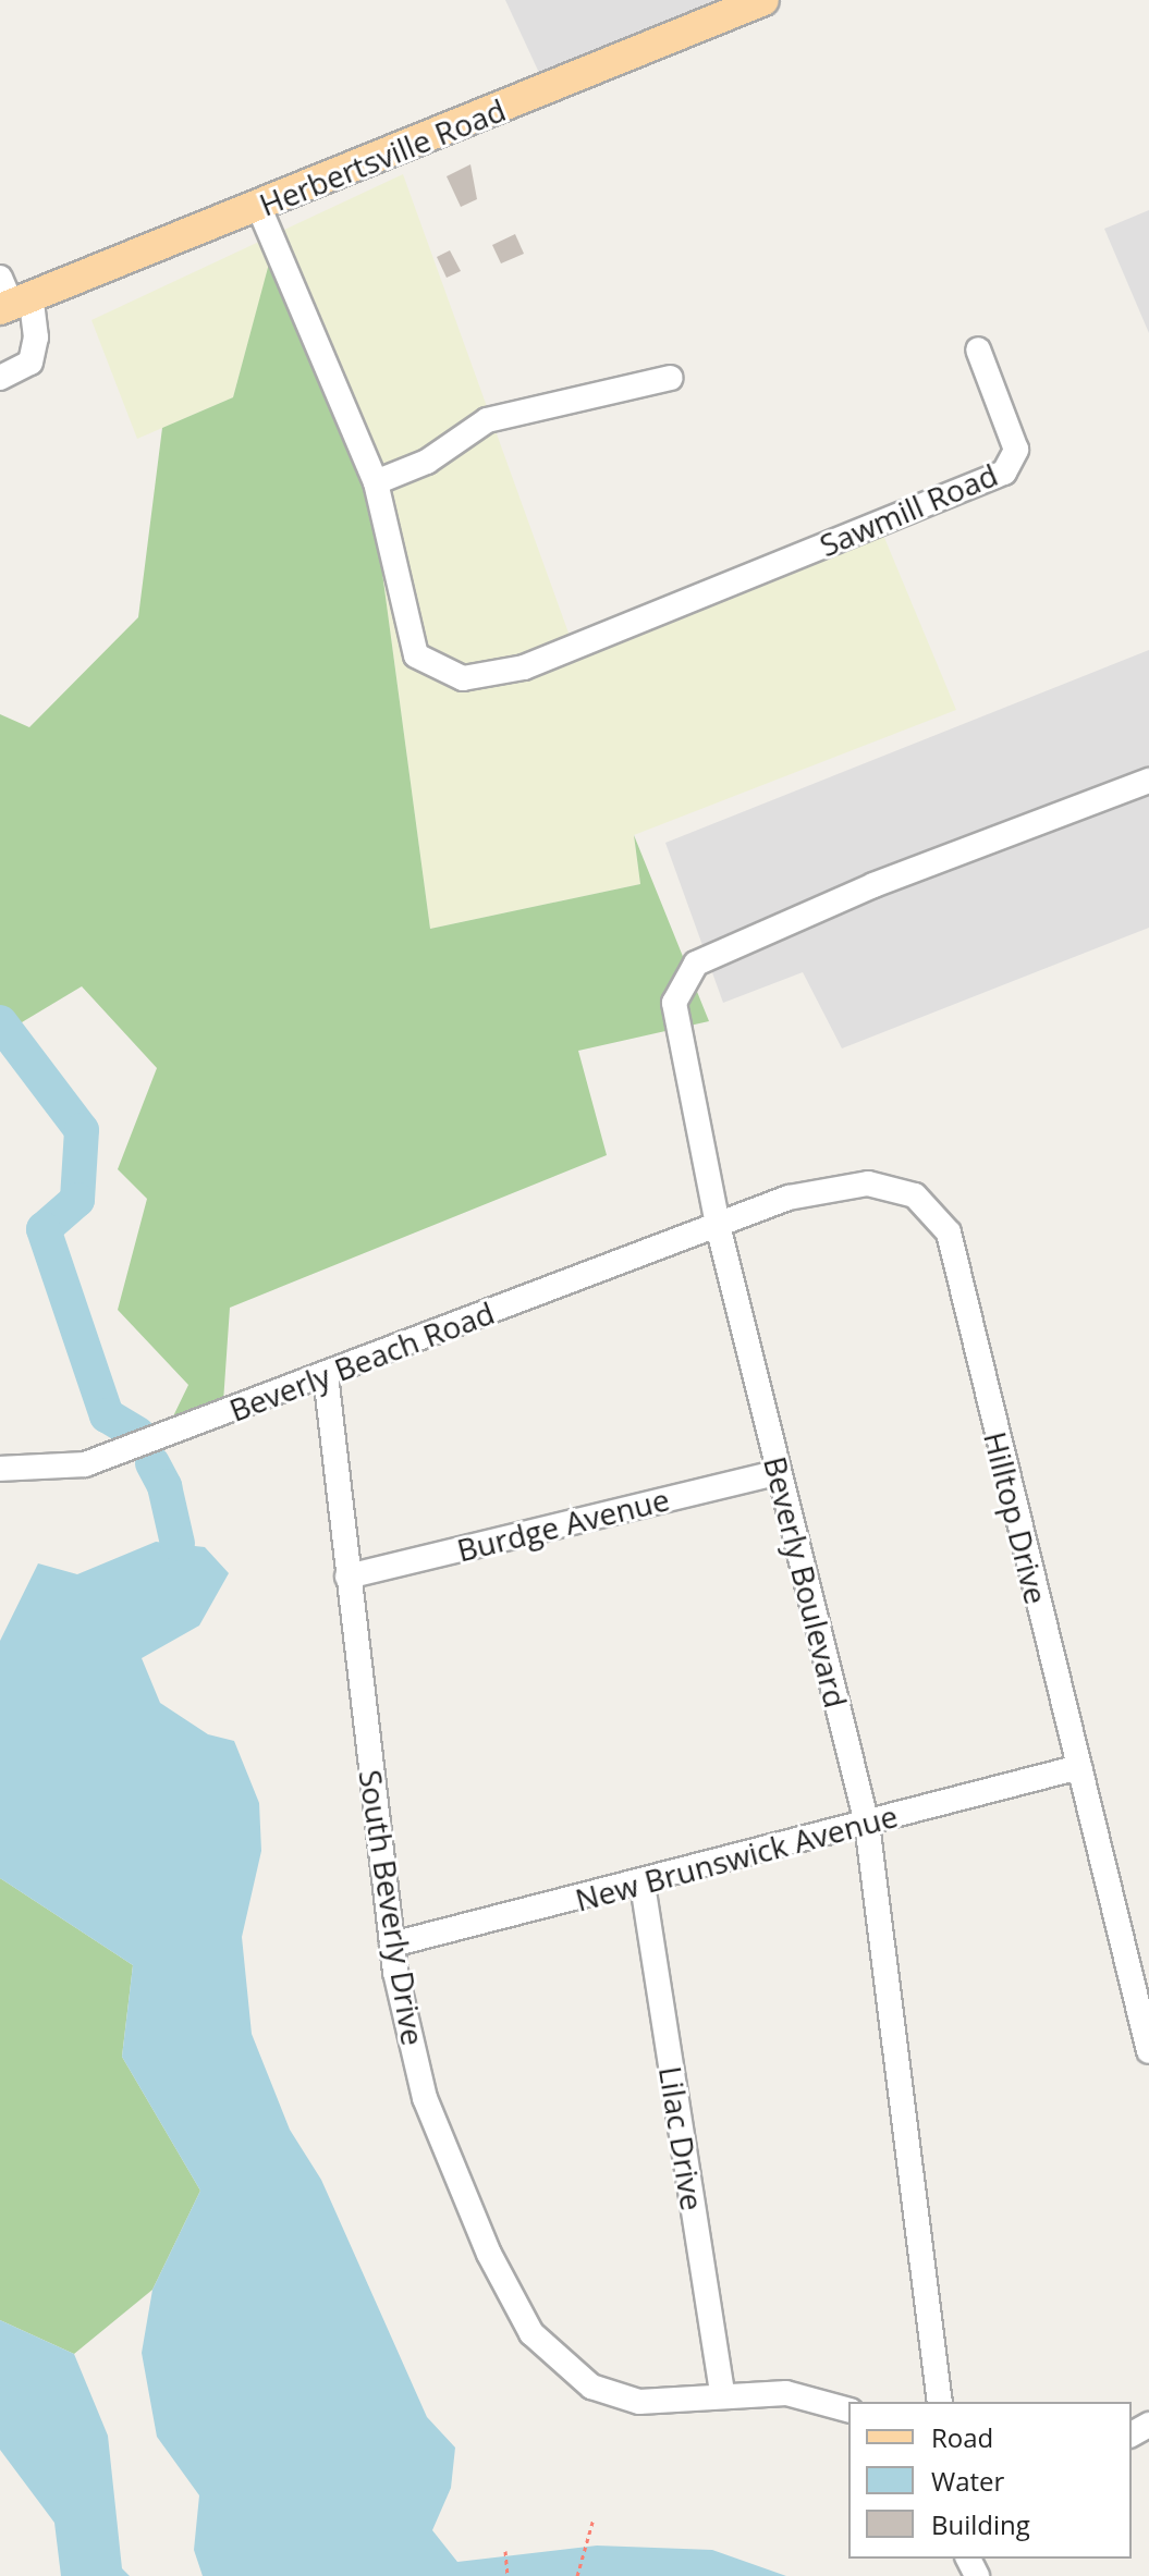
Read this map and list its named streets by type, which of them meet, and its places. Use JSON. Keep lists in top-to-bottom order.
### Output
{
  "streets": {
    "main road": ["Herbertsville Road"],
    "street": [
      "Sawmill Road",
      "Beverly Beach Road",
      "Hilltop Drive",
      "Burdge Avenue",
      "Beverly Boulevard",
      "New Brunswick Avenue",
      "South Beverly Drive",
      "Lilac Drive"
    ]
  },
  "crossings": [
    ["Beverly Beach Road", "Hilltop Drive"],
    ["Beverly Beach Road", "Beverly Boulevard"],
    ["Beverly Beach Road", "South Beverly Drive"],
    ["Hilltop Drive", "Beverly Boulevard"],
    ["Hilltop Drive", "New Brunswick Avenue"],
    ["Burdge Avenue", "Beverly Boulevard"],
    ["Burdge Avenue", "South Beverly Drive"],
    ["Beverly Boulevard", "New Brunswick Avenue"],
    ["New Brunswick Avenue", "South Beverly Drive"],
    ["New Brunswick Avenue", "Lilac Drive"],
    ["South Beverly Drive", "Lilac Drive"]
  ],
  "legend": ["Road", "Water", "Building"]
}
